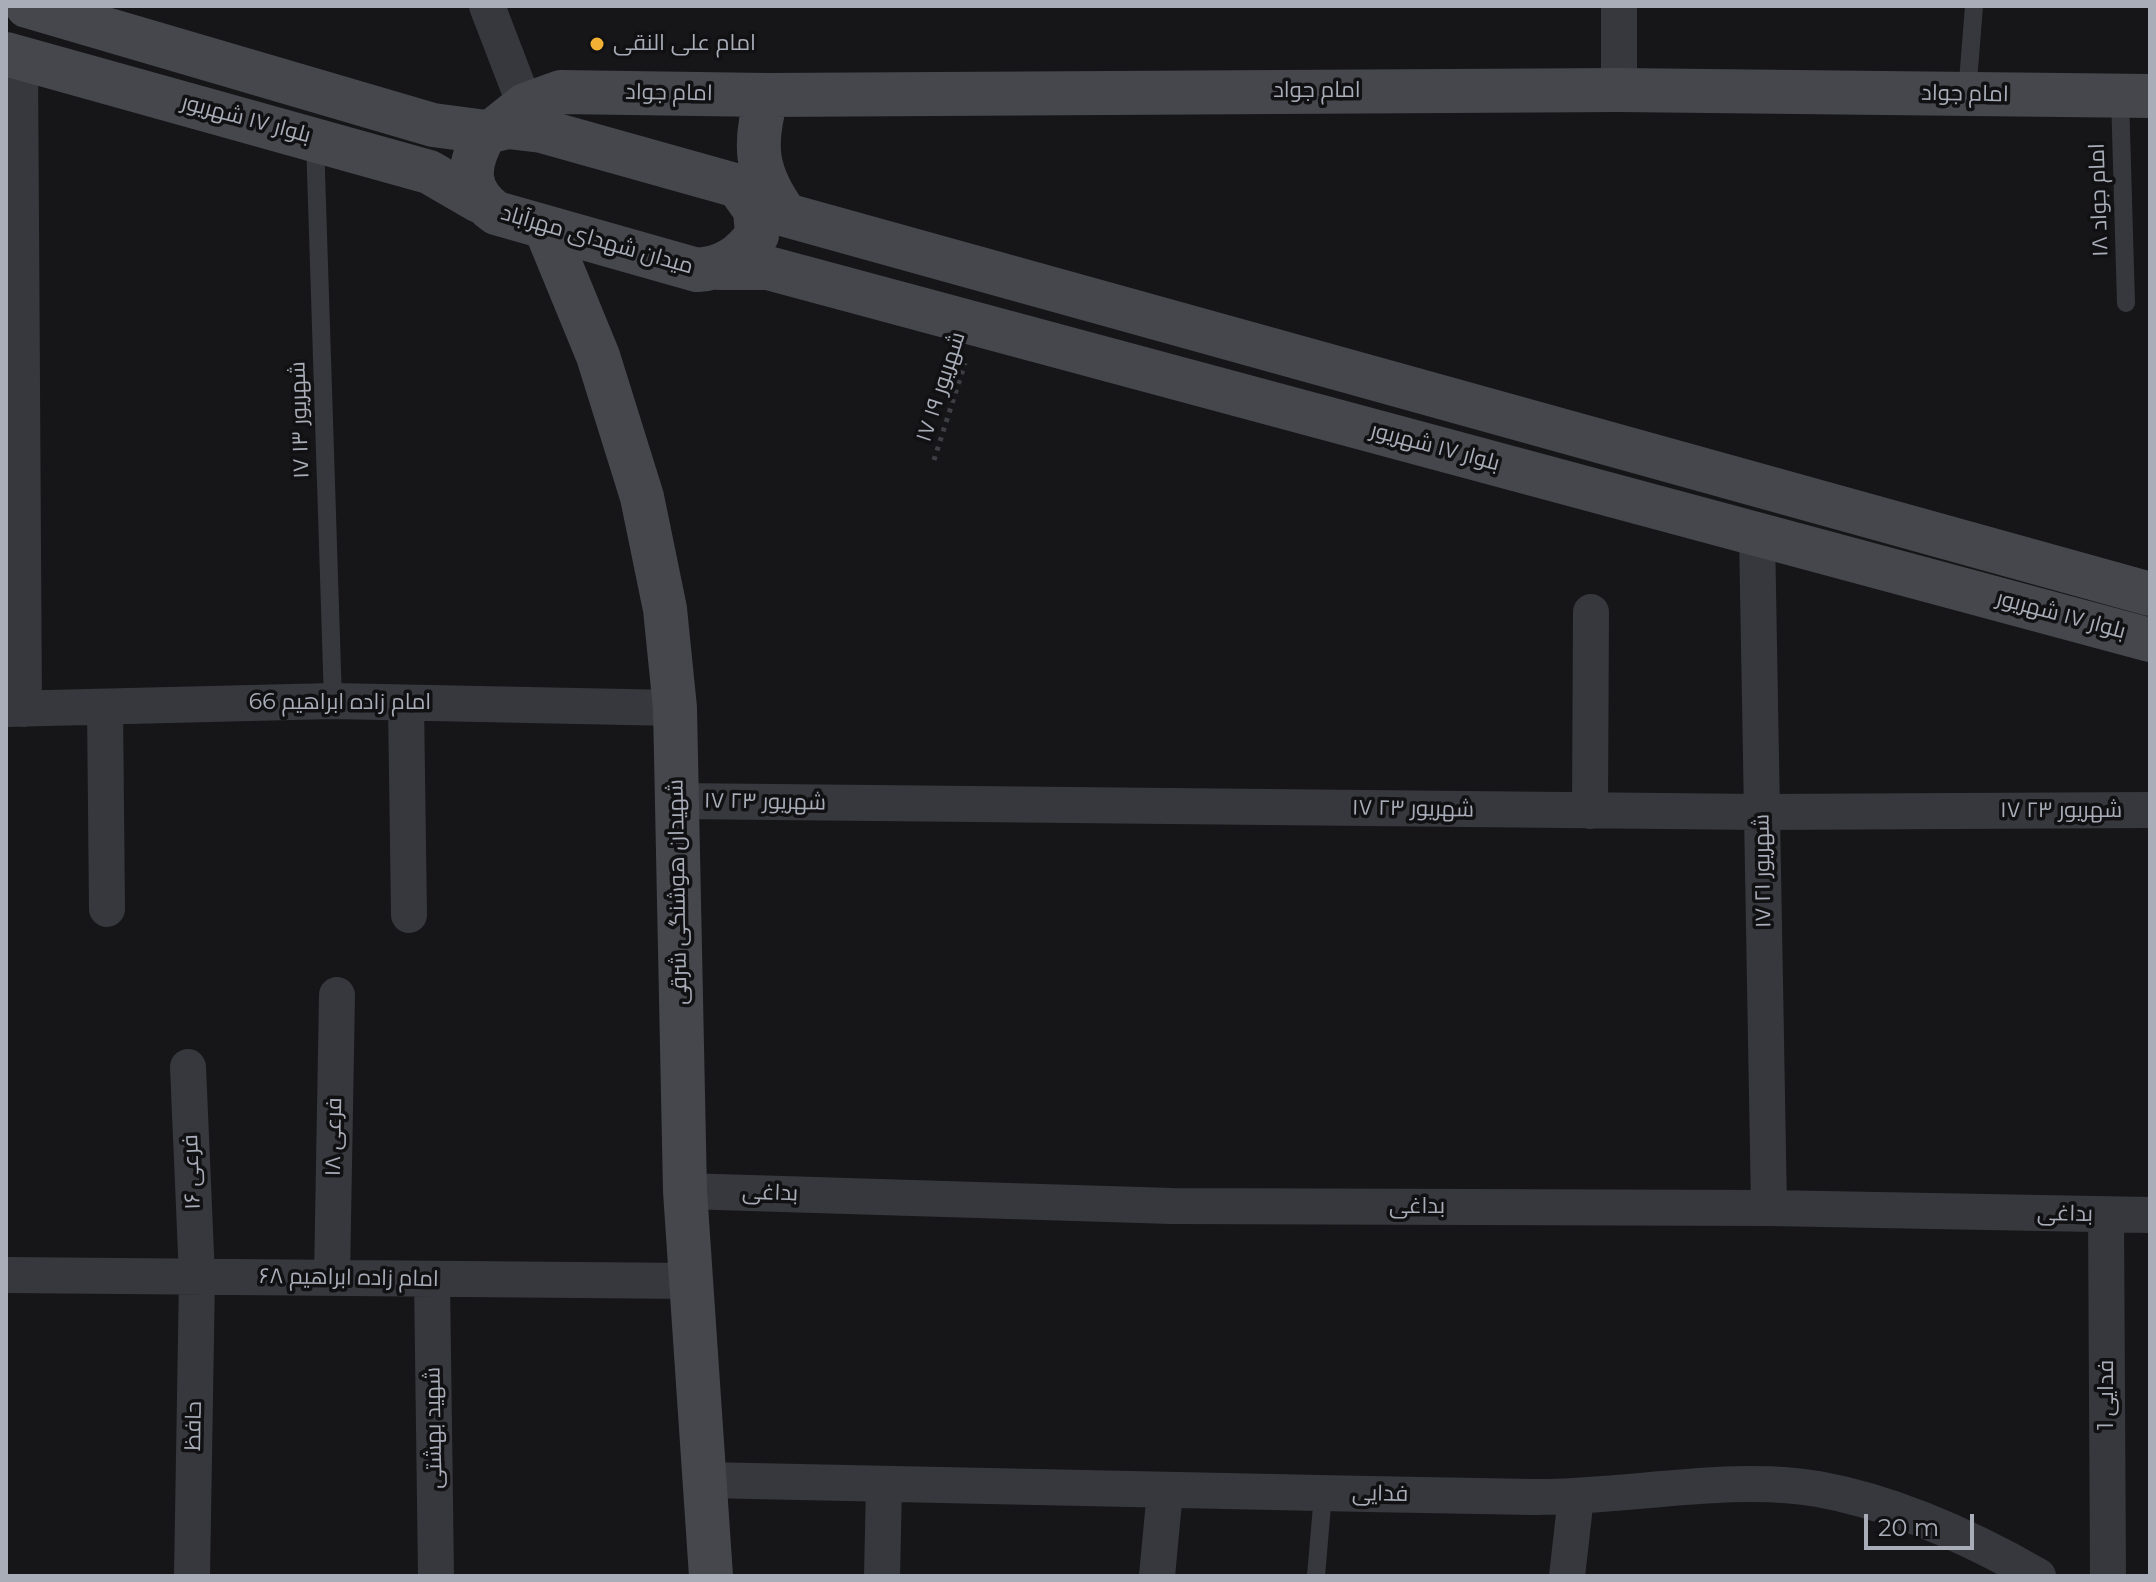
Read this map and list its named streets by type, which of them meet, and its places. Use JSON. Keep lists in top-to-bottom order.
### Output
{
  "streets": {
    "main road": [
      "امام جواد",
      "بلوار ۱۷ شهریور",
      "میدان شهدای مهرآباد",
      "شهیدان هوشنگی شرقی"
    ],
    "street": [
      "امام زاده ابراهیم 66",
      "۱۷ شهریور ۲۳",
      "۱۷ شهریور ۲۱",
      "فرعی ۱۸",
      "فرعی ۱۶",
      "بداغی",
      "امام زاده ابراهیم ۶۸",
      "فدایی 1",
      "حافظ",
      "شهید بهشتی",
      "فدایی"
    ],
    "lane": ["امام جواد ۱۸", "۱۷ شهریور ۱۳"],
    "path": ["۱۷ شهریور ۱۹"]
  },
  "crossings": [
    ["امام جواد", "بلوار ۱۷ شهریور"],
    ["امام جواد", "امام جواد ۱۸"],
    ["امام جواد", "میدان شهدای مهرآباد"],
    ["بلوار ۱۷ شهریور", "میدان شهدای مهرآباد"],
    ["بلوار ۱۷ شهریور", "۱۷ شهریور ۱۹"],
    ["بلوار ۱۷ شهریور", "۱۷ شهریور ۱۳"],
    ["بلوار ۱۷ شهریور", "۱۷ شهریور ۲۱"],
    ["میدان شهدای مهرآباد", "شهیدان هوشنگی شرقی"],
    ["۱۷ شهریور ۱۳", "امام زاده ابراهیم 66"],
    ["امام زاده ابراهیم 66", "شهیدان هوشنگی شرقی"],
    ["۱۷ شهریور ۲۳", "۱۷ شهریور ۲۱"],
    ["۱۷ شهریور ۲۳", "شهیدان هوشنگی شرقی"],
    ["۱۷ شهریور ۲۱", "بداغی"],
    ["شهیدان هوشنگی شرقی", "بداغی"],
    ["شهیدان هوشنگی شرقی", "امام زاده ابراهیم ۶۸"],
    ["شهیدان هوشنگی شرقی", "فدایی"],
    ["فرعی ۱۸", "امام زاده ابراهیم ۶۸"],
    ["فرعی ۱۶", "امام زاده ابراهیم ۶۸"],
    ["فرعی ۱۶", "حافظ"],
    ["بداغی", "فدایی 1"],
    ["امام زاده ابراهیم ۶۸", "حافظ"],
    ["امام زاده ابراهیم ۶۸", "شهید بهشتی"]
  ],
  "places": ["امام علی النقی"],
  "scale_bar": "20 m"
}
